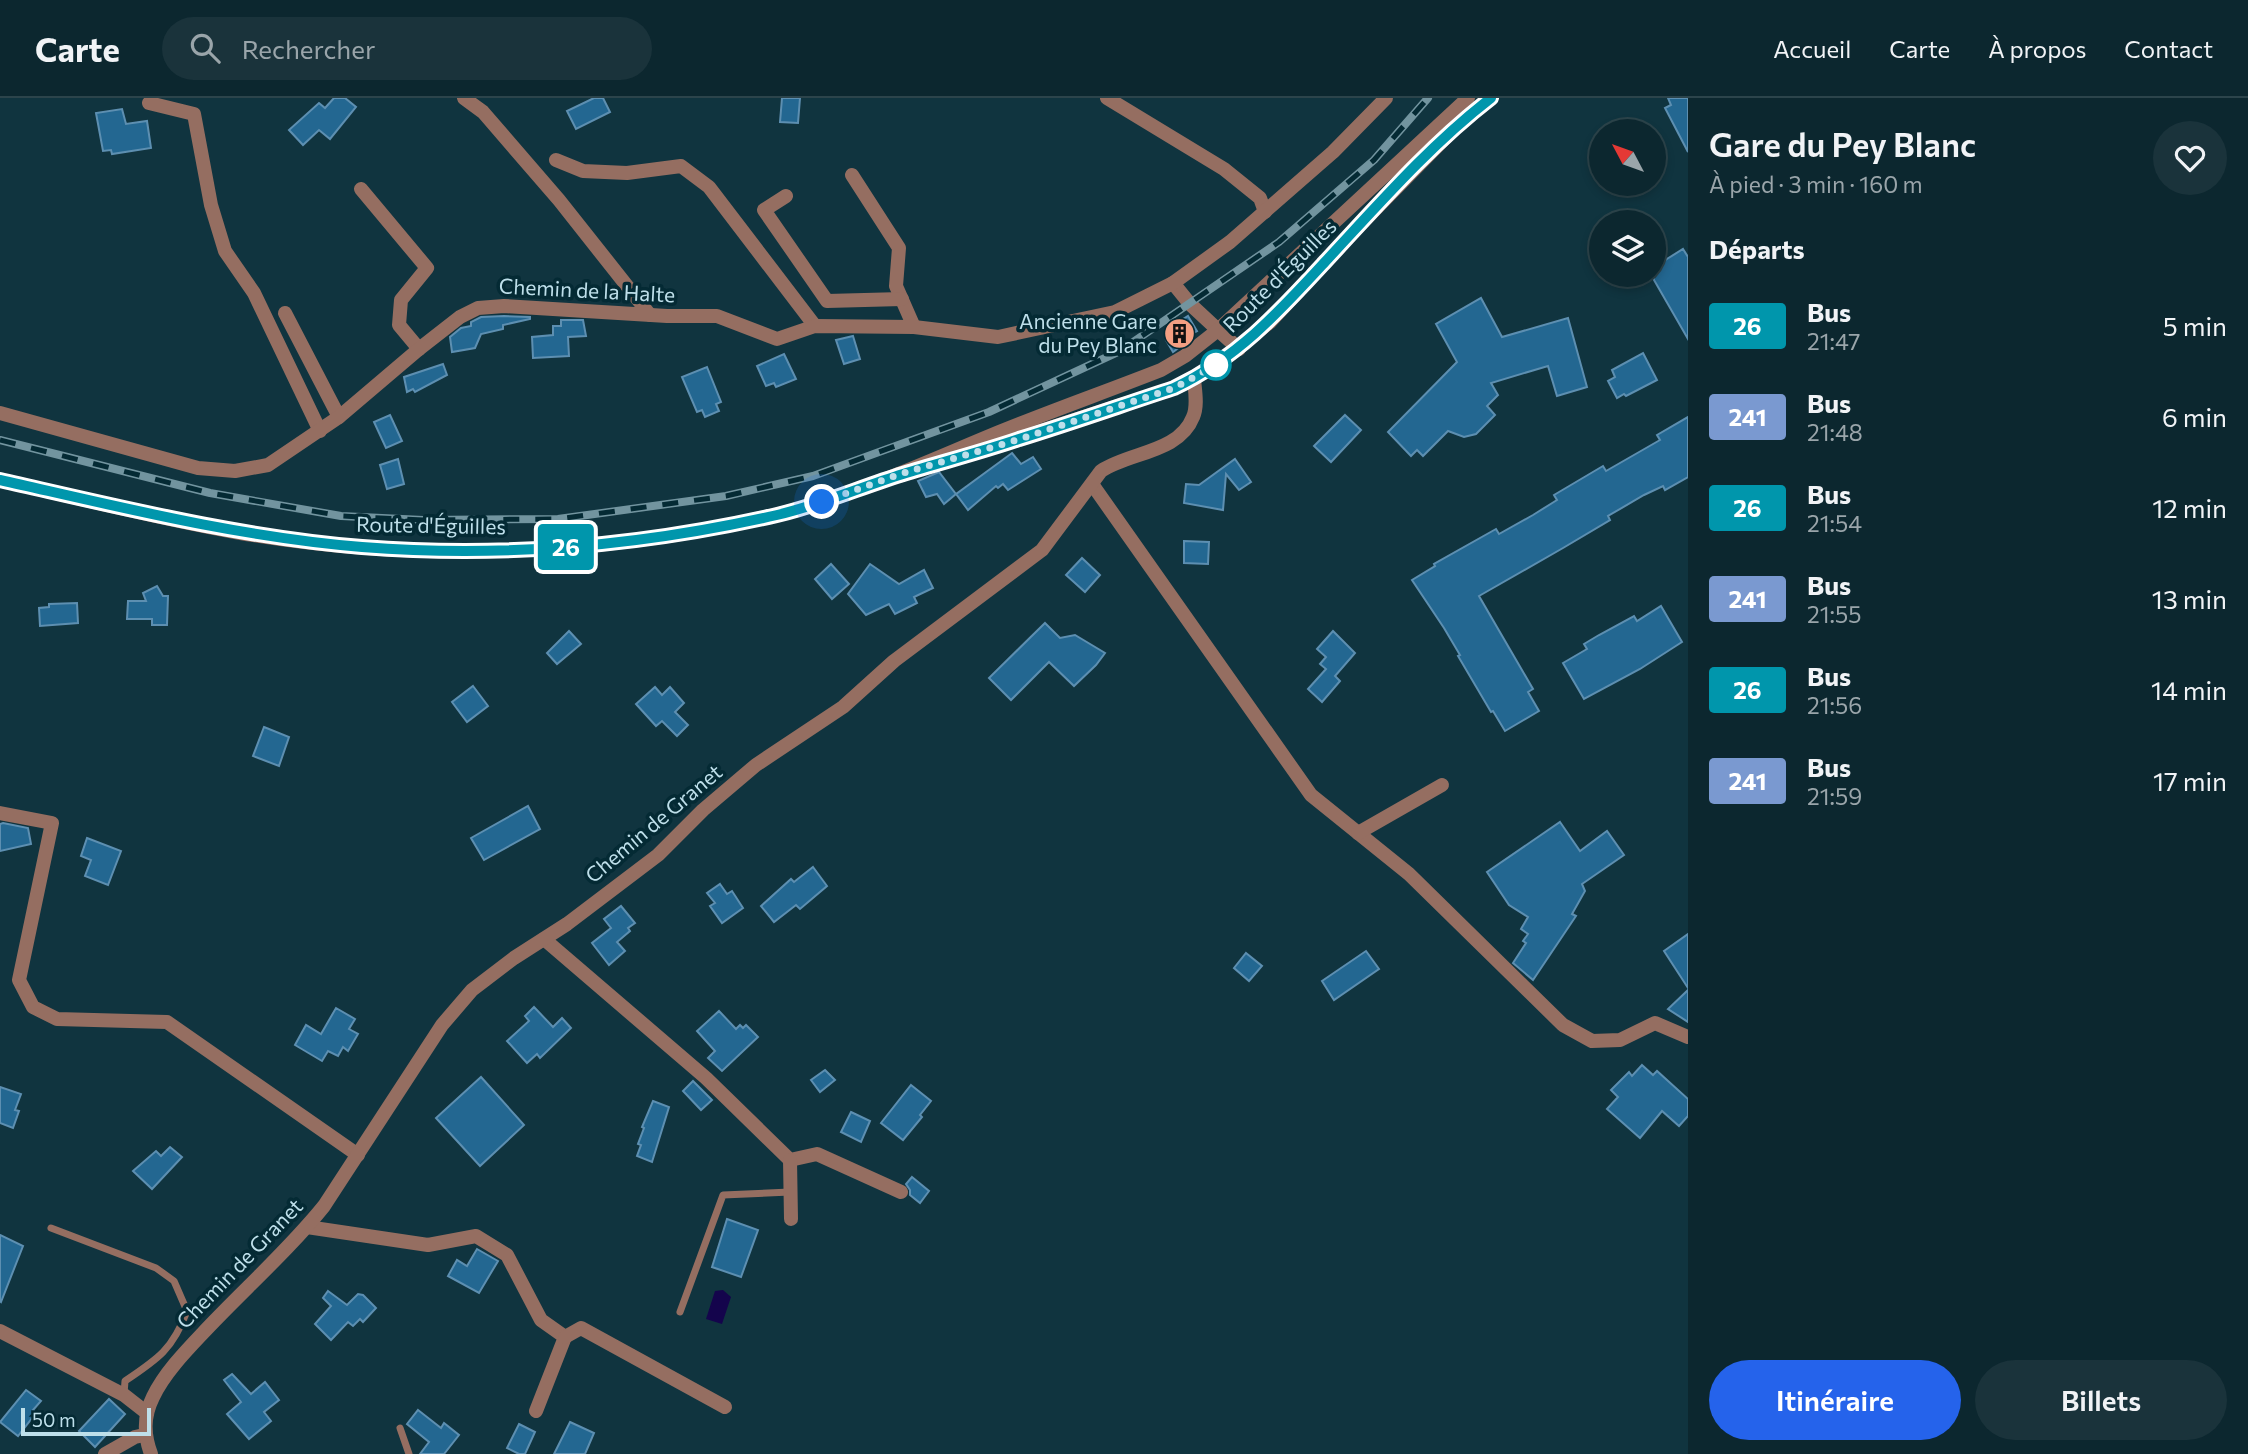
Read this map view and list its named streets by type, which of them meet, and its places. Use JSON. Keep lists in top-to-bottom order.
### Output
{
  "streets": {
    "street": ["Route d'Éguilles", "Chemin de la Halte", "Chemin de Granet"]
  },
  "crossings": [
    ["Route d'Éguilles", "Chemin de Granet"]
  ],
  "places": {
    "building": ["Ancienne Gare du Pey Blanc"]
  },
  "lines": ["bus line 26"],
  "scale_bar": "50 m",
  "north": "top left",
  "page": {
    "header": "Carte",
    "search": "Rechercher",
    "nav": [
      "Accueil",
      "Carte",
      "À propos",
      "Contact"
    ],
    "on_map": "26",
    "heading": [
      ["Gare du Pey Blanc", "À pied · 3 min · 160 m"],
      "Départs"
    ],
    "list": [
      {
        "mark": "26",
        "name": "Bus",
        "note": "21:47",
        "value": "5 min"
      },
      {
        "mark": "241",
        "name": "Bus",
        "note": "21:48",
        "value": "6 min"
      },
      {
        "mark": "26",
        "name": "Bus",
        "note": "21:54",
        "value": "12 min"
      },
      {
        "mark": "241",
        "name": "Bus",
        "note": "21:55",
        "value": "13 min"
      },
      {
        "mark": "26",
        "name": "Bus",
        "note": "21:56",
        "value": "14 min"
      },
      {
        "mark": "241",
        "name": "Bus",
        "note": "21:59",
        "value": "17 min"
      }
    ],
    "buttons": ["Itinéraire", "Billets"],
    "scale": "50 m"
  }
}
